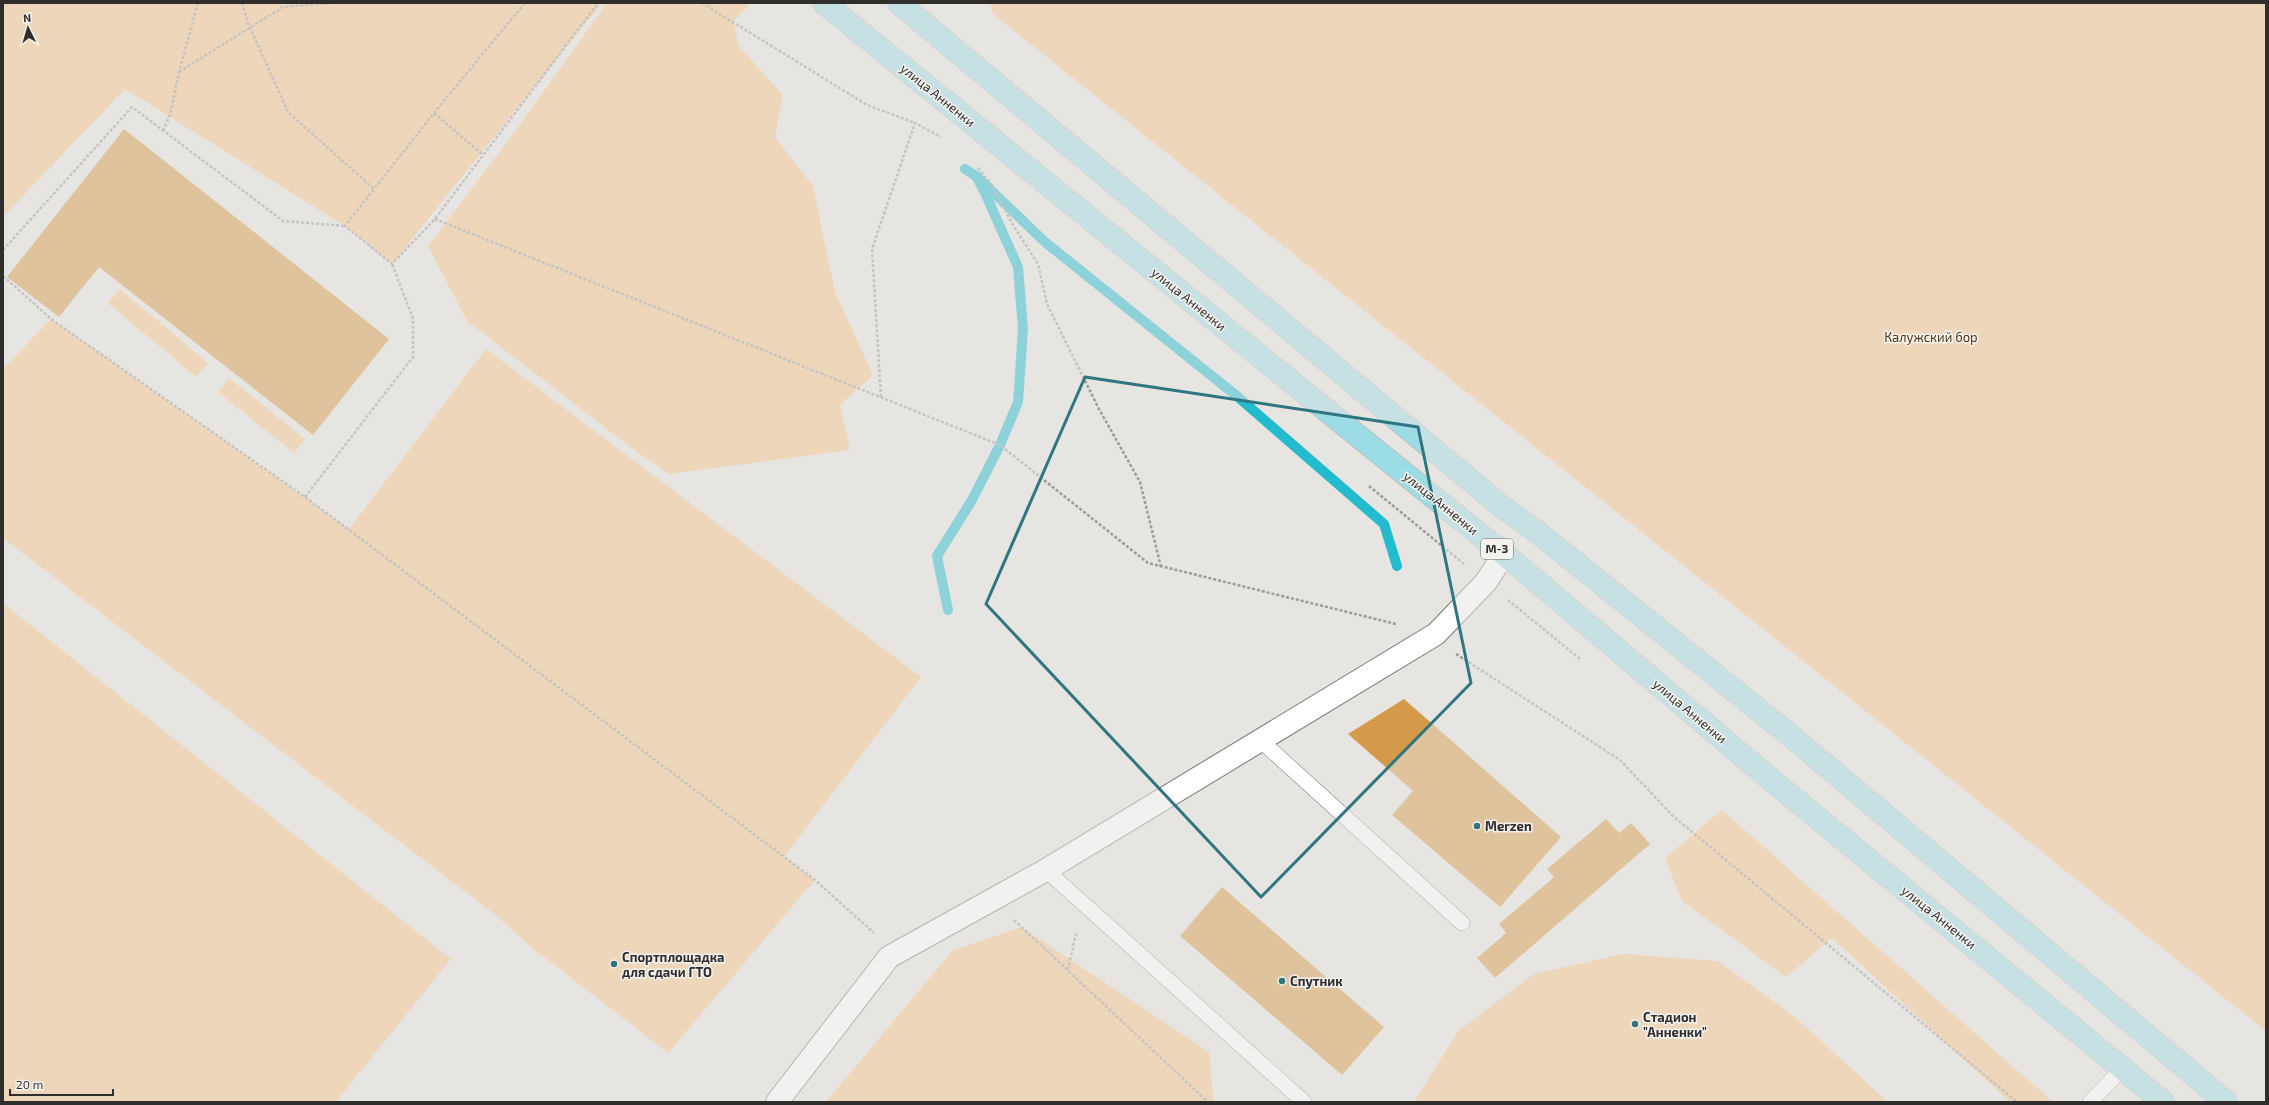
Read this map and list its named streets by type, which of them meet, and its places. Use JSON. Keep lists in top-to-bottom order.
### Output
{
  "streets": {
    "main road": ["улица Анненки", "М-3"]
  },
  "parks": ["Калужский бор"],
  "places": [
    "Merzen",
    "Спортплощадка для сдачи ГТО",
    "Спутник",
    "Стадион \"Анненки\""
  ],
  "scale_bar": "20 m",
  "north": "top"
}
